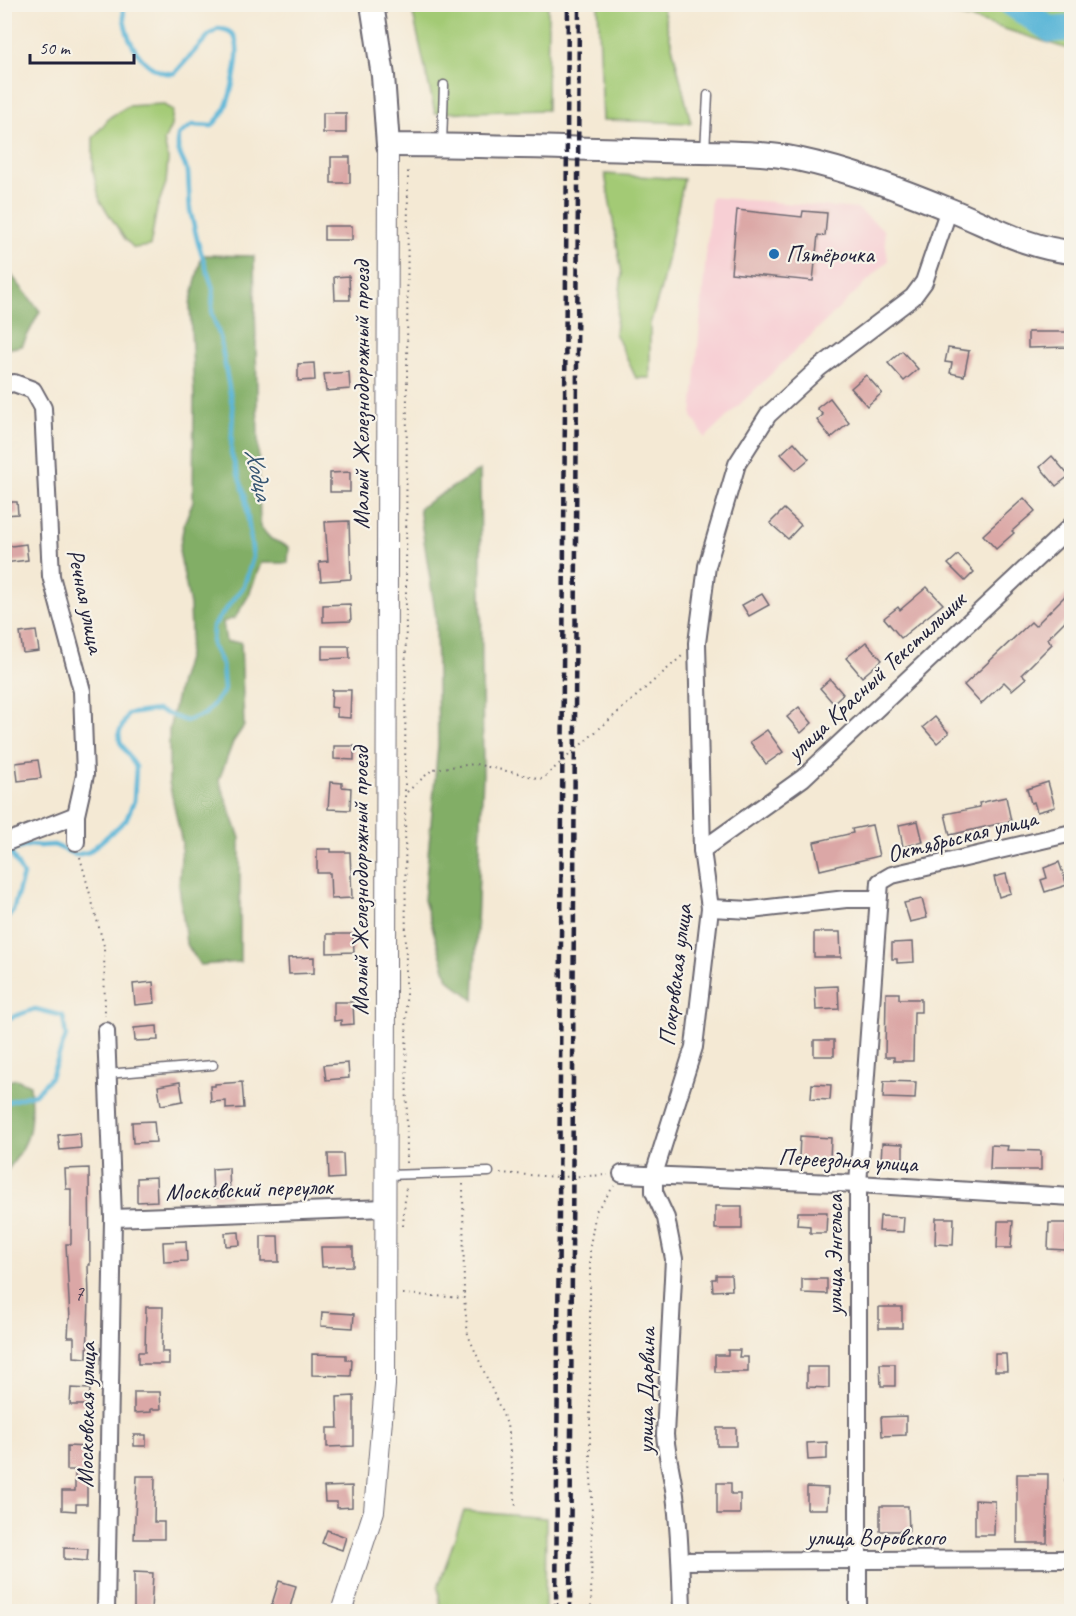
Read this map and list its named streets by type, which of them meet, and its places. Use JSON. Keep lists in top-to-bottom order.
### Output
{
  "streets": {
    "street": [
      "Малый Железнодорожный проезд",
      "Речная улица",
      "улица Красный Текстильщик",
      "Октябрьская улица",
      "Покровская улица",
      "Переездная улица",
      "Московский переулок",
      "улица Энгельса",
      "улица Дарвина",
      "Московская улица",
      "улица Воровского"
    ]
  },
  "crossings": [
    ["Малый Железнодорожный проезд", "Московский переулок"],
    ["улица Красный Текстильщик", "Покровская улица"],
    ["Октябрьская улица", "улица Энгельса"],
    ["Покровская улица", "Переездная улица"],
    ["Покровская улица", "улица Дарвина"],
    ["Переездная улица", "улица Энгельса"],
    ["Переездная улица", "улица Дарвина"],
    ["Московский переулок", "Московская улица"],
    ["улица Энгельса", "улица Воровского"],
    ["улица Дарвина", "улица Воровского"]
  ],
  "water": ["Ходца"],
  "places": ["Пятёрочка"],
  "house_numbers": ["7"],
  "scale_bar": "50 m"
}
